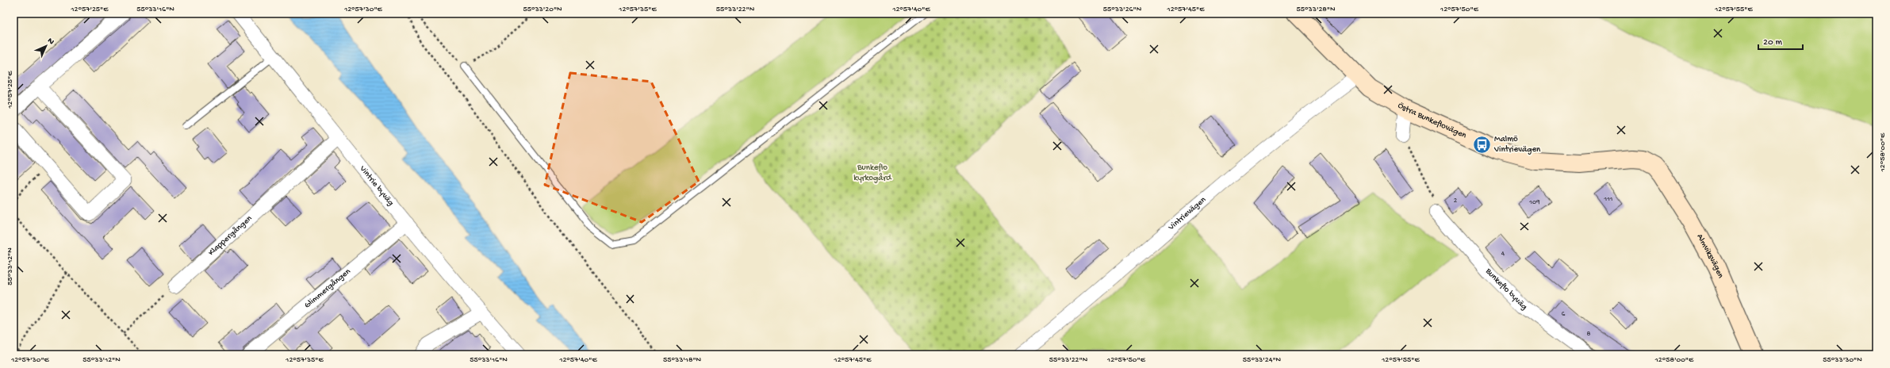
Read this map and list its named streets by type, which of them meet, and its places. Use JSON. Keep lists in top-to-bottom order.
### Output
{
  "streets": {
    "street": [
      "Östra Bunkeflovägen",
      "Vintrie byväg",
      "Vintrievägen",
      "Klappergången",
      "Almviksvägen",
      "Bunkeflo byväg",
      "Glimmergången"
    ]
  },
  "crossings": [
    ["Östra Bunkeflovägen", "Vintrievägen"],
    ["Östra Bunkeflovägen", "Almviksvägen"],
    ["Vintrie byväg", "Klappergången"],
    ["Vintrie byväg", "Glimmergången"]
  ],
  "parks": ["Bunkeflo kyrkogård"],
  "places": {
    "bus stop": ["Malmö Vintrievägen"]
  },
  "house_numbers": [
    "111",
    "2",
    "109",
    "4",
    "6",
    "8"
  ],
  "scale_bar": "20 m",
  "north": "top right",
  "coordinates": [
    "12°57'25\"E",
    "55°33'16\"N",
    "12°57'30\"E",
    "55°33'20\"N",
    "12°57'35\"E",
    "55°33'22\"N",
    "12°57'40\"E",
    "55°33'26\"N",
    "12°57'45\"E",
    "55°33'28\"N",
    "12°57'50\"E",
    "12°57'55\"E",
    "12°58'00\"E",
    "55°33'12\"N",
    "55°33'18\"N",
    "55°33'24\"N",
    "55°33'30\"N"
  ]
}
